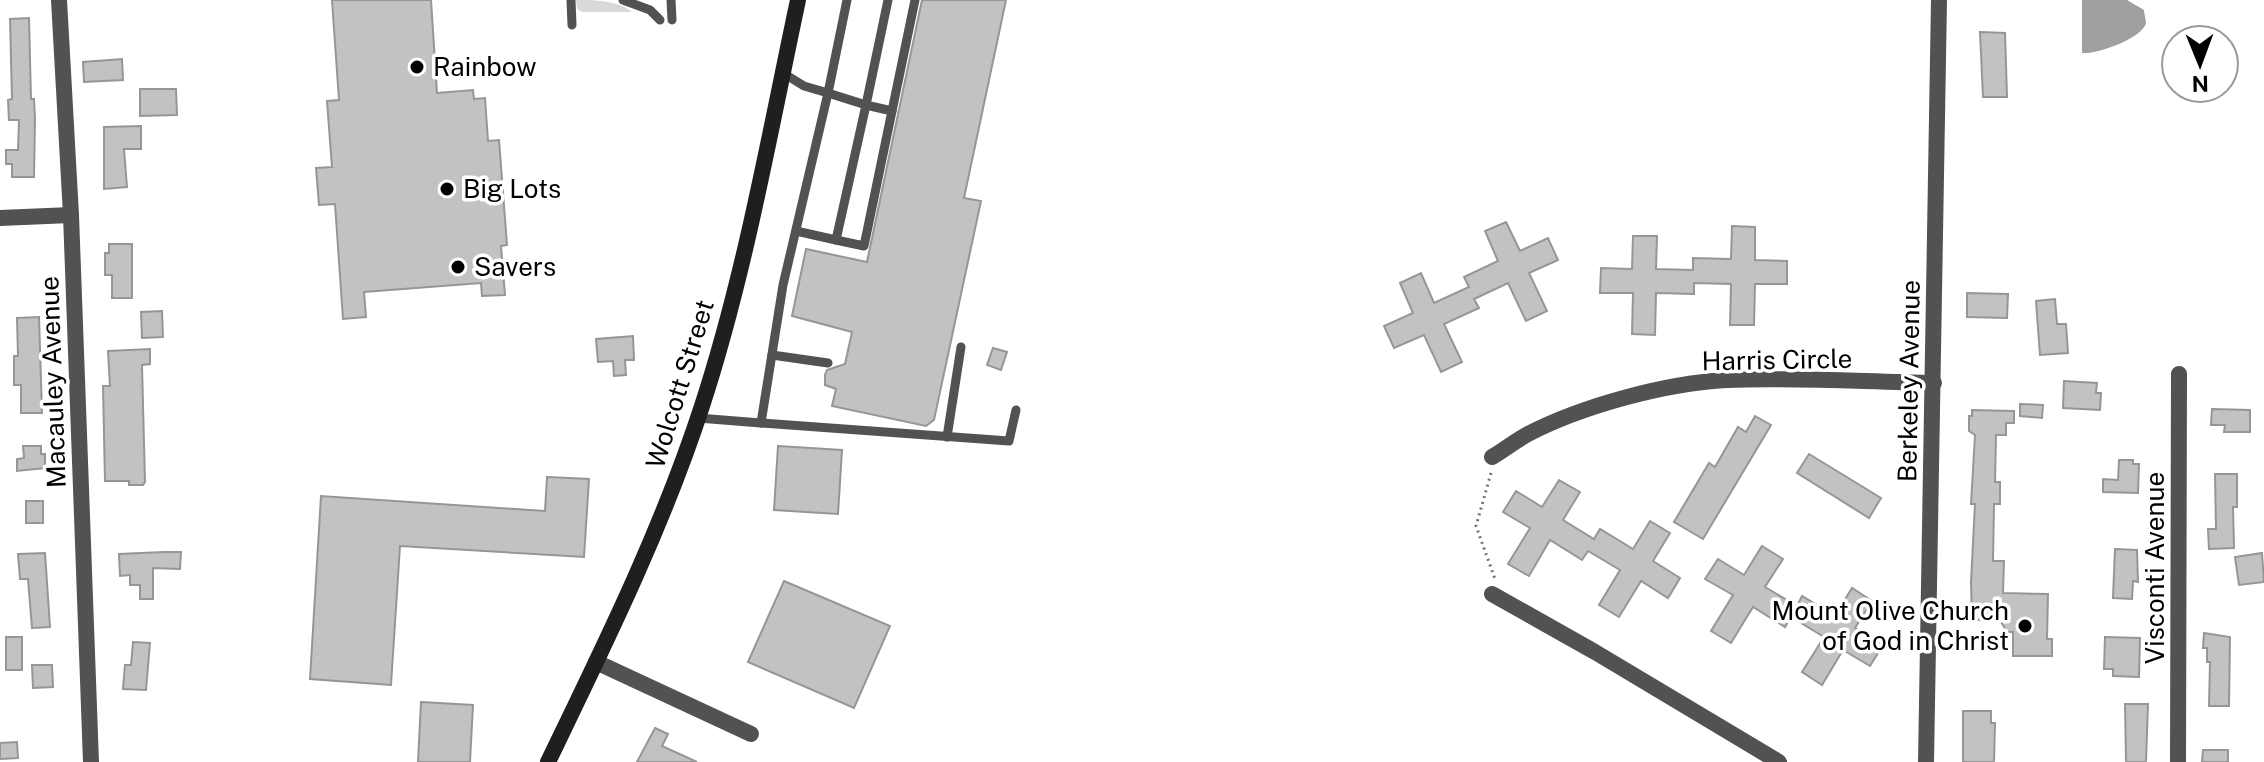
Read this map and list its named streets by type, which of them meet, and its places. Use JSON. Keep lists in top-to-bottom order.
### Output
{
  "streets": {
    "main road": ["Wolcott Street"],
    "street": [
      "Harris Circle",
      "Berkeley Avenue",
      "Macauley Avenue",
      "Visconti Avenue"
    ]
  },
  "crossings": [
    ["Harris Circle", "Berkeley Avenue"]
  ],
  "places": [
    "Rainbow",
    "Big Lots",
    "Savers",
    "Mount Olive Church of God in Christ"
  ],
  "north": "bottom"
}
